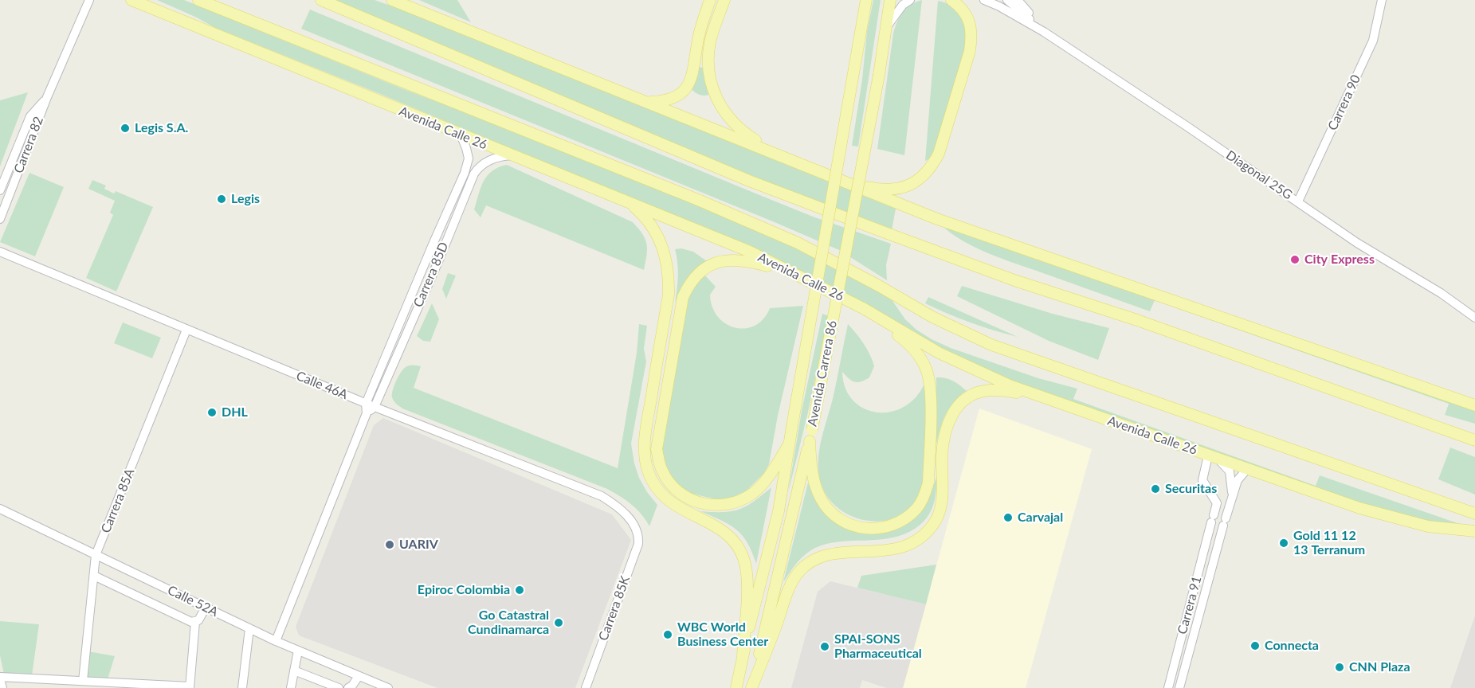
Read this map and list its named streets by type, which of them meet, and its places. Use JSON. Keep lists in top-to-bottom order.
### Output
{
  "streets": {
    "main road": ["Avenida Calle 26", "Avenida Carrera 86"],
    "street": [
      "Carrera 90",
      "Carrera 82",
      "Diagonal 25G",
      "Carrera 85D",
      "Calle 46A",
      "Carrera 85A",
      "Calle 52A",
      "Carrera 91",
      "Carrera 85K"
    ]
  },
  "crossings": [
    ["Carrera 90", "Diagonal 25G"],
    ["Avenida Calle 26", "Carrera 85D"],
    ["Avenida Calle 26", "Carrera 91"],
    ["Carrera 85D", "Calle 46A"],
    ["Carrera 85D", "Calle 52A"],
    ["Calle 46A", "Carrera 85A"],
    ["Calle 46A", "Carrera 85K"],
    ["Carrera 85A", "Calle 52A"]
  ],
  "places": [
    "Legis S.A.",
    "Legis",
    "City Express",
    "DHL",
    "Securitas",
    "Carvajal",
    "Gold 11 12 13 Terranum",
    "UARIV",
    "Epiroc Colombia",
    "Go Catastral Cundinamarca",
    "WBC World Business Center",
    "Connecta",
    "SPAI-SONS Pharmaceutical",
    "CNN Plaza"
  ]
}
